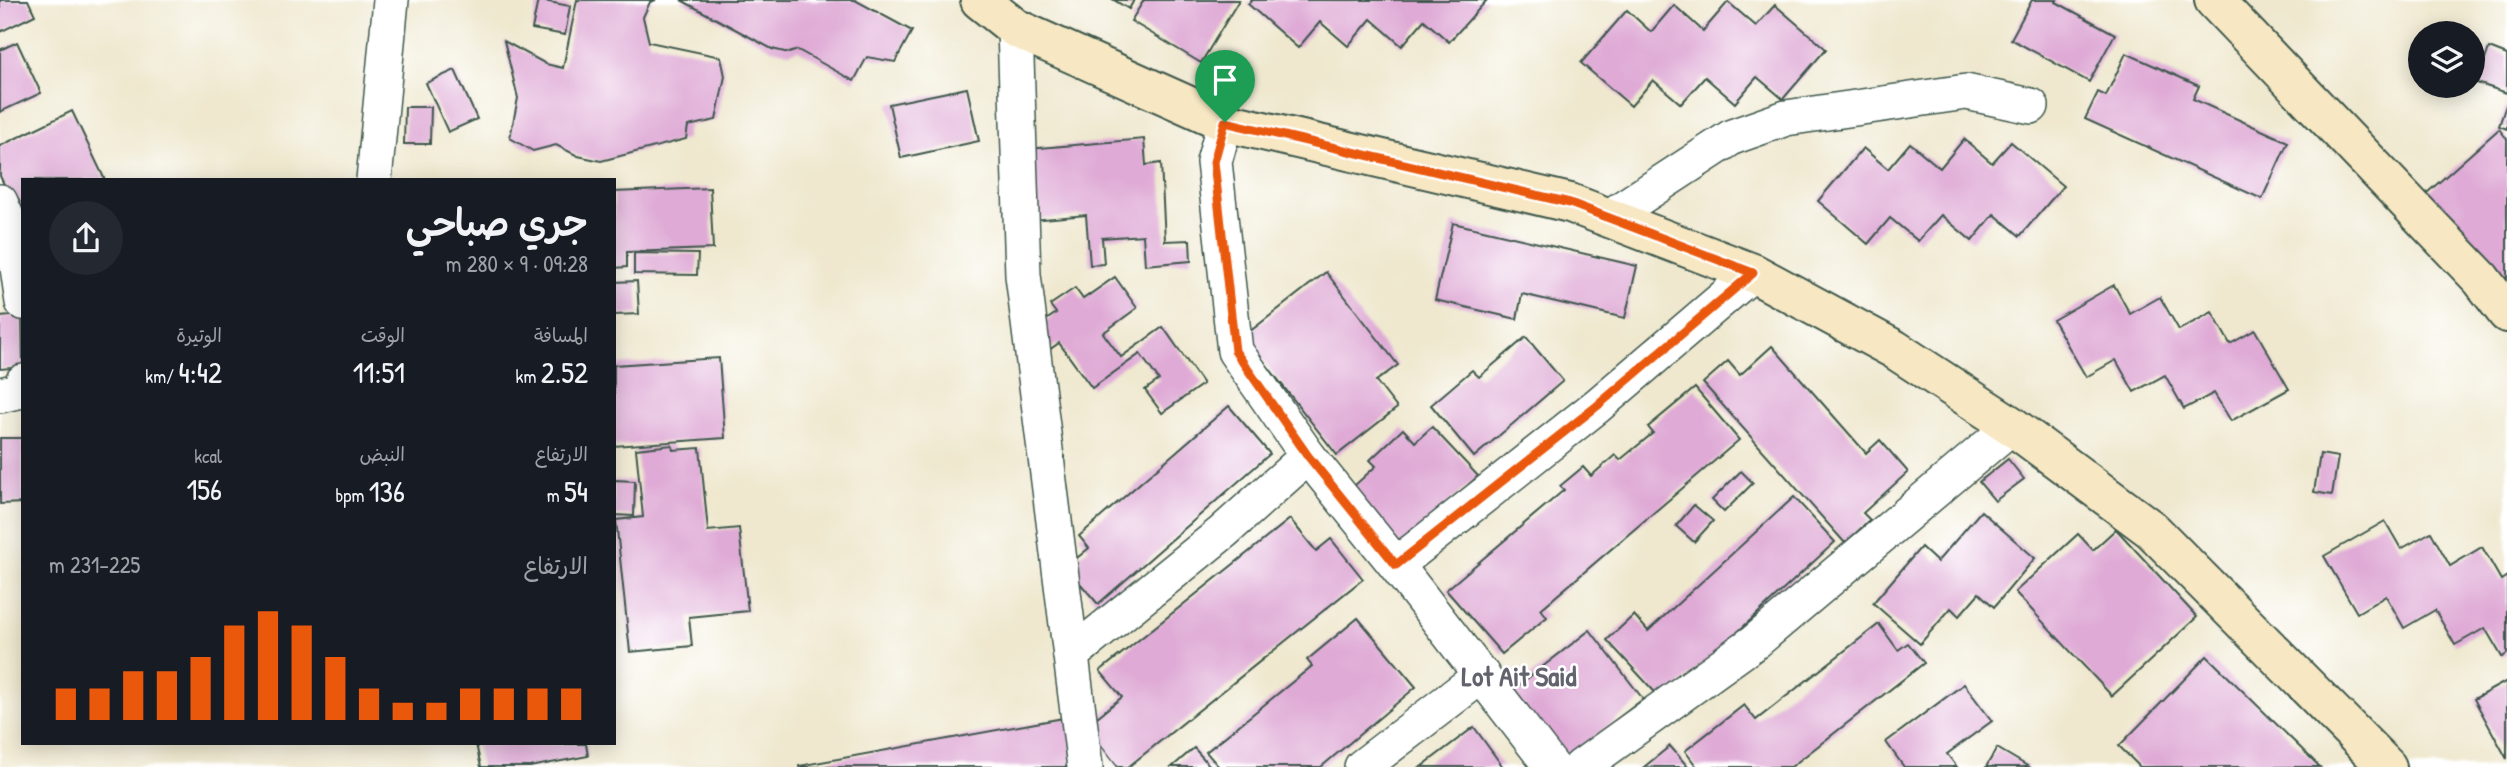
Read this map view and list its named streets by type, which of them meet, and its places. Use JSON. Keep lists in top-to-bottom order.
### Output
{
  "districts": ["Lot Ait Said"],
  "page": {
    "heading": ["جري صباحي", "09:28 · 9 × 280 m"],
    "stats": [
      ["المسافة", "2.52 km"],
      ["الوقت", "11:51"],
      ["الوتيرة", "4:42 /km"],
      ["الارتفاع", "54 m"],
      ["النبض", "136 bpm"],
      ["kcal", "156"]
    ],
    "chart": ["الارتفاع", "225–231 m"]
  }
}
